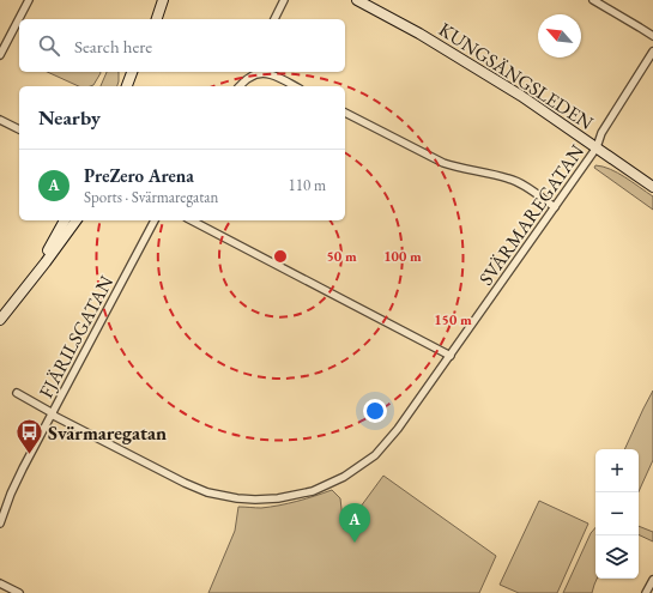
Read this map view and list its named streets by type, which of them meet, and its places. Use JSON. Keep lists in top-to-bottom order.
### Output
{
  "streets": {
    "main road": ["KUNGSÄNGSLEDEN"],
    "street": ["SVÄRMAREGATAN", "FJÄRILSGATAN"]
  },
  "crossings": [
    ["KUNGSÄNGSLEDEN", "SVÄRMAREGATAN"],
    ["SVÄRMAREGATAN", "FJÄRILSGATAN"]
  ],
  "places": {
    "bus stop": ["Svärmaregatan"]
  },
  "north": "top left",
  "page": {
    "search": "Search here",
    "heading": "Nearby",
    "list": [
      {
        "mark": "A",
        "name": "PreZero Arena",
        "note": "Sports · Svärmaregatan",
        "value": "110 m"
      }
    ],
    "map_buttons": ["+", "−"],
    "pins": "A"
  },
  "rings": ["50 m", "100 m", "150 m"]
}
